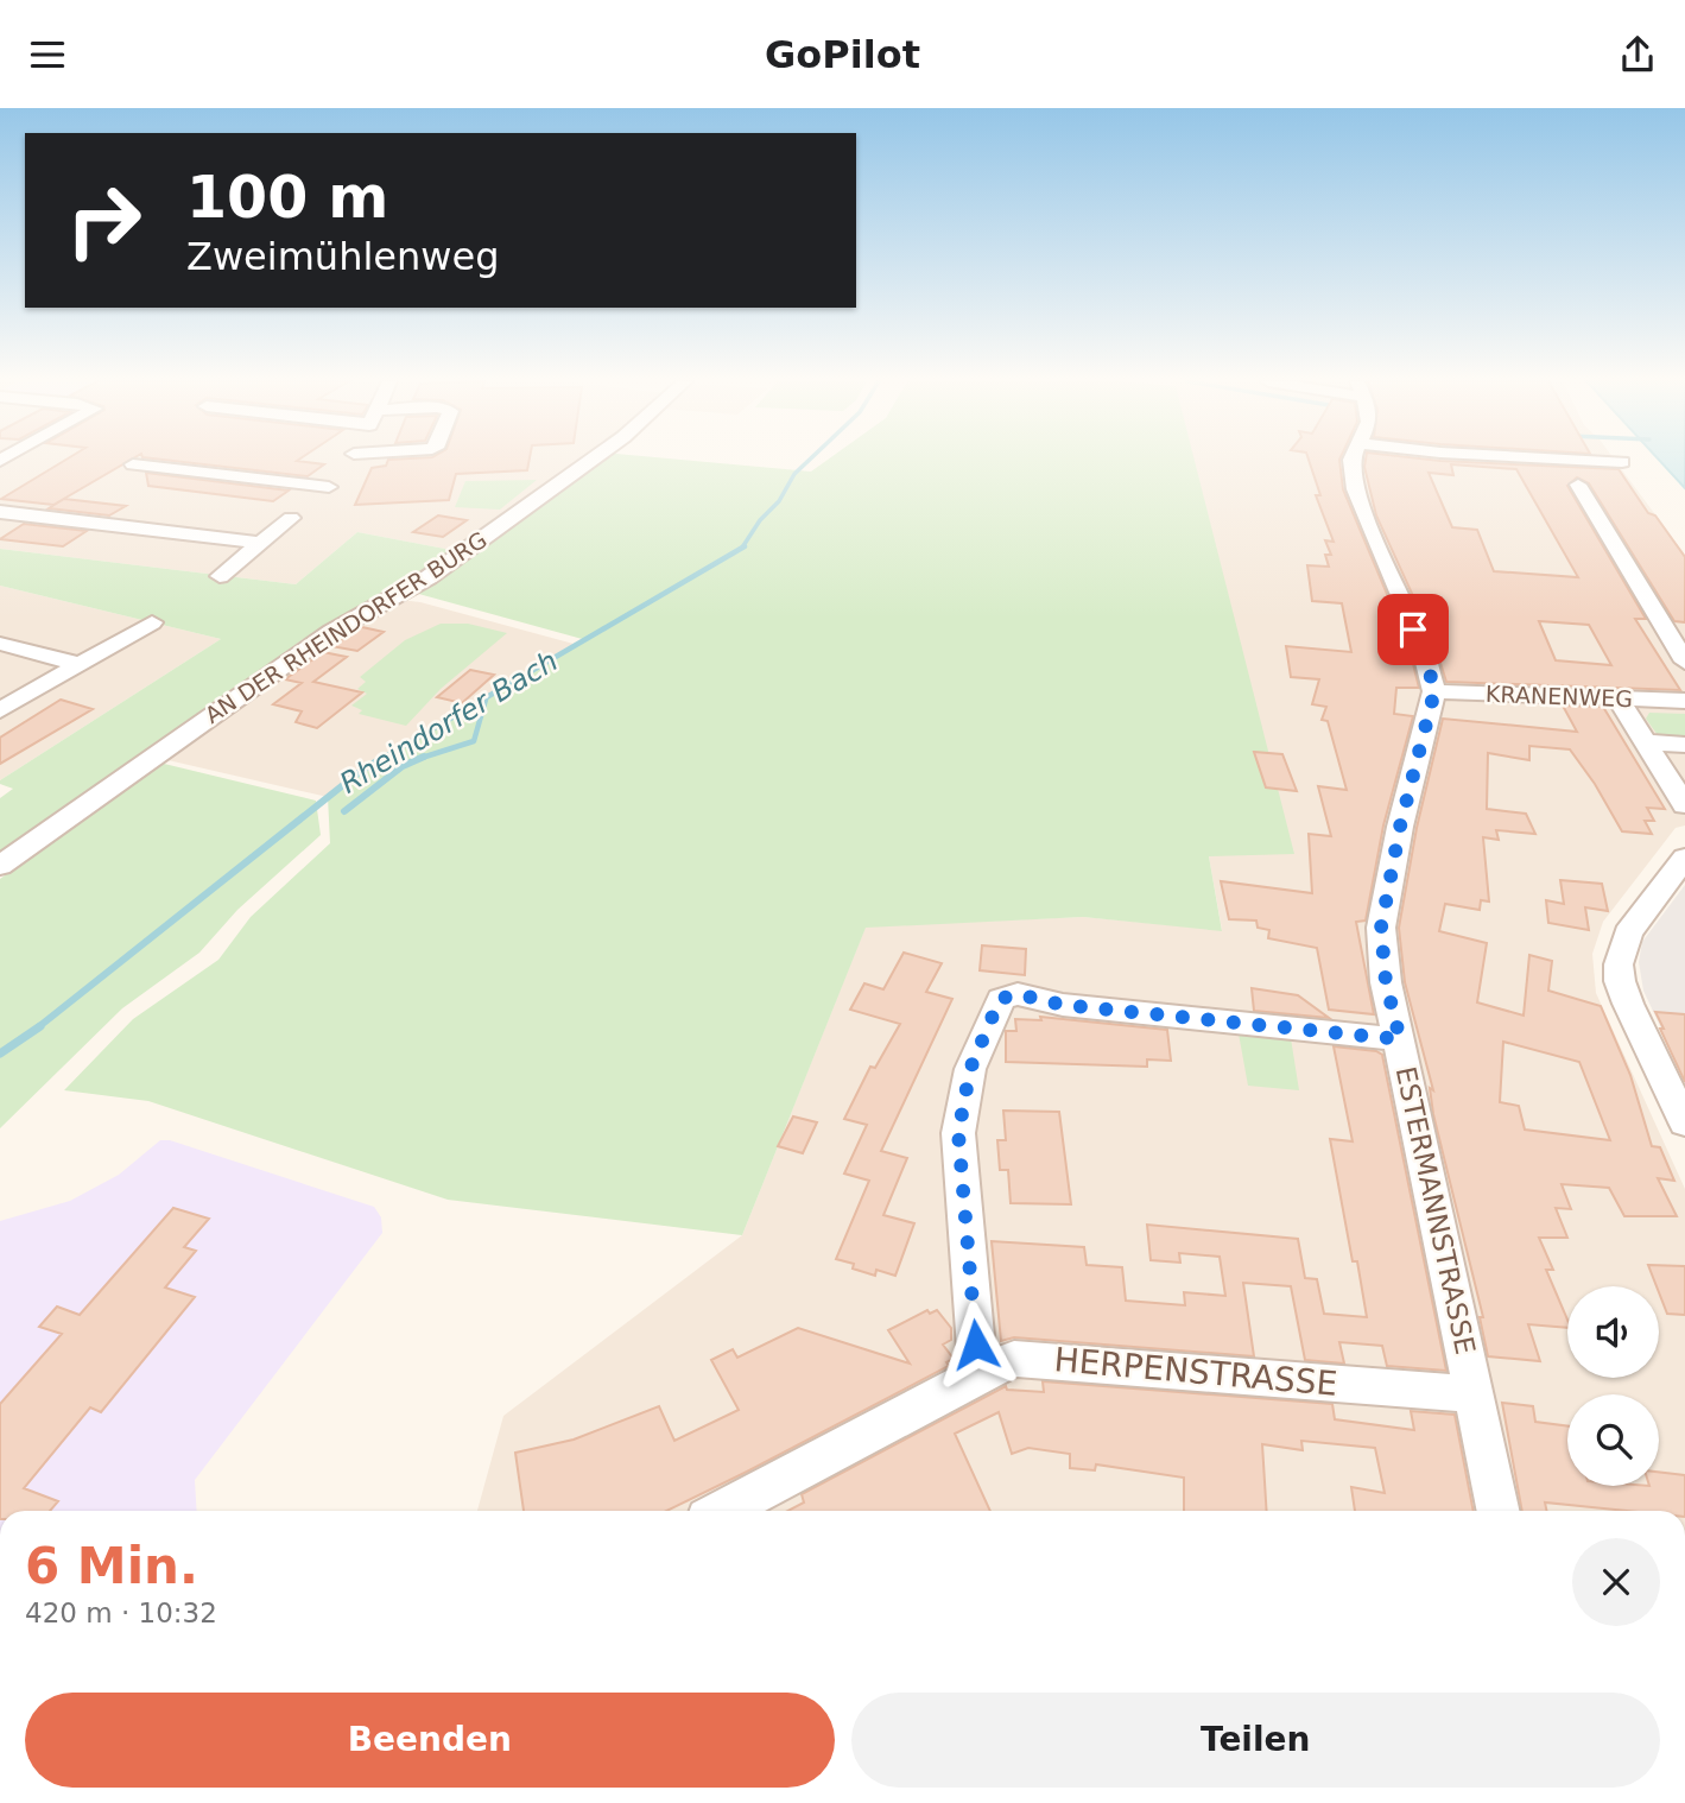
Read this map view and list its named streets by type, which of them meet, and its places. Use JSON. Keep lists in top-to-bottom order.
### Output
{
  "streets": {
    "street": [
      "AN DER RHEINDORFER BURG",
      "KRANENWEG",
      "ESTERMANNSTRASSE",
      "HERPENSTRASSE"
    ]
  },
  "crossings": [
    ["KRANENWEG", "ESTERMANNSTRASSE"],
    ["ESTERMANNSTRASSE", "HERPENSTRASSE"]
  ],
  "water": ["Rheindorfer Bach"],
  "page": {
    "header": "GoPilot",
    "turn": ["100 m", "Zweimühlenweg"],
    "heading": ["6 Min.", "420 m · 10:32"],
    "buttons": ["Beenden", "Teilen"]
  }
}
